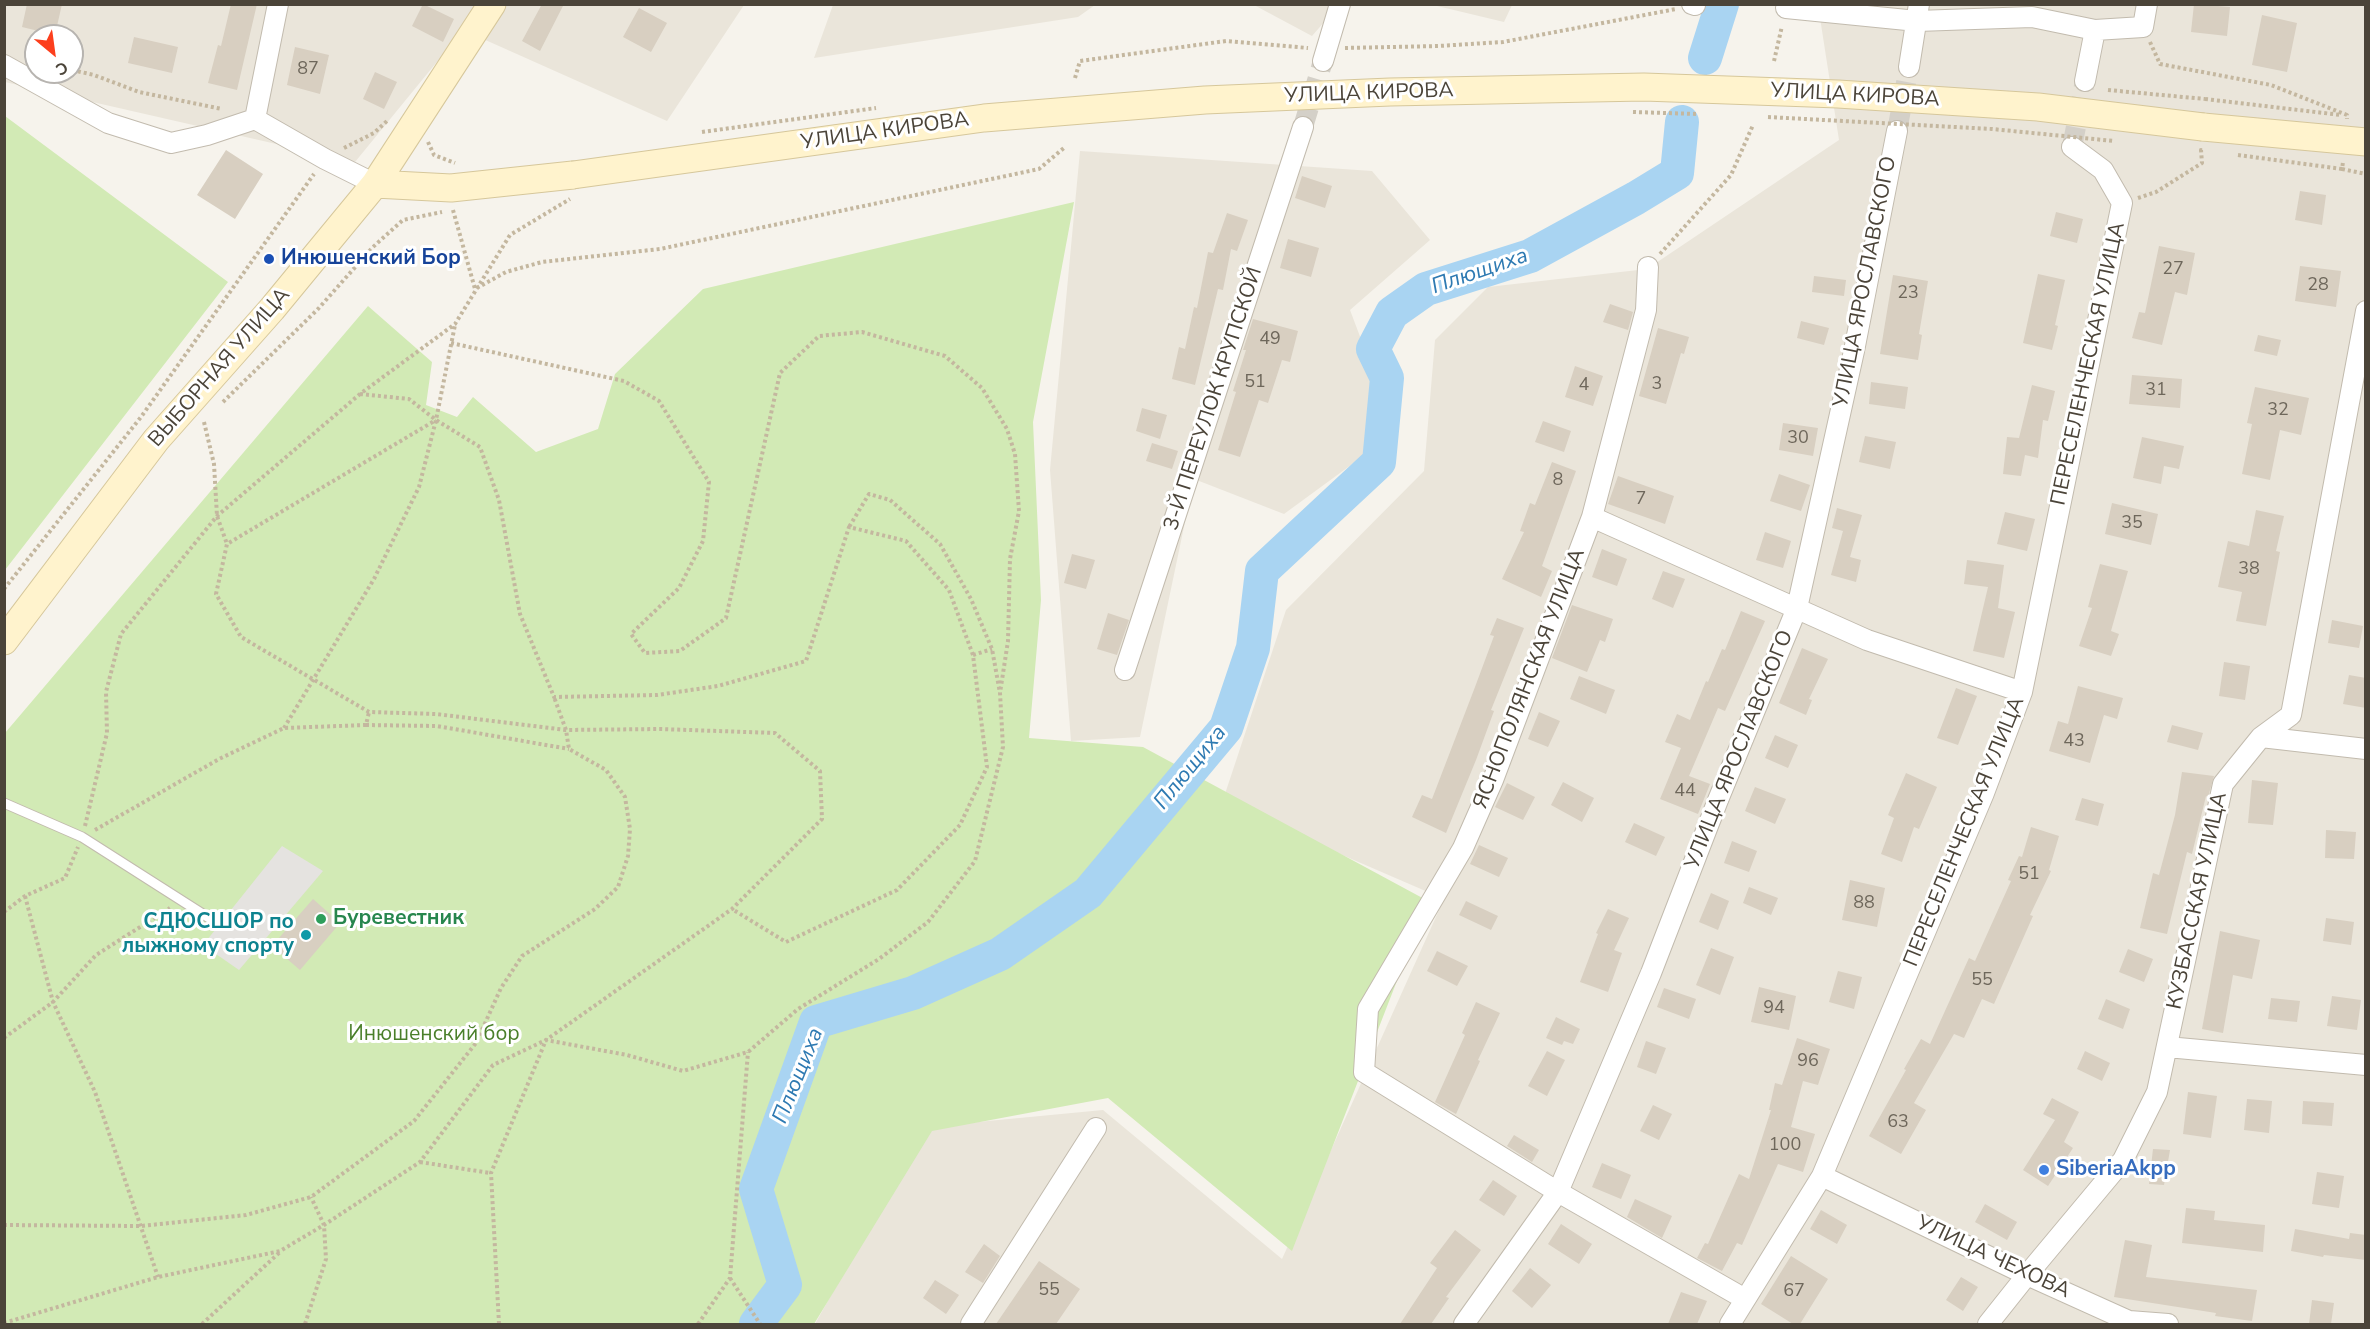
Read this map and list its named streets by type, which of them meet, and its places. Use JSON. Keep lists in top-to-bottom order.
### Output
{
  "streets": {
    "main road": ["УЛИЦА КИРОВА", "ВЫБОРНАЯ УЛИЦА"],
    "street": [
      "УЛИЦА ЯРОСЛАВСКОГО",
      "ПЕРЕСЕЛЕНЧЕСКАЯ УЛИЦА",
      "3-Й ПЕРЕУЛОК КРУПСКОЙ",
      "ЯСНОПОЛЯНСКАЯ УЛИЦА",
      "КУЗБАССКАЯ УЛИЦА",
      "УЛИЦА ЧЕХОВА"
    ]
  },
  "crossings": [
    ["УЛИЦА КИРОВА", "ВЫБОРНАЯ УЛИЦА"],
    ["УЛИЦА ЯРОСЛАВСКОГО", "ЯСНОПОЛЯНСКАЯ УЛИЦА"],
    ["ПЕРЕСЕЛЕНЧЕСКАЯ УЛИЦА", "УЛИЦА ЧЕХОВА"],
    ["КУЗБАССКАЯ УЛИЦА", "УЛИЦА ЧЕХОВА"]
  ],
  "water": ["Плющиха"],
  "parks": ["Инюшенский бор"],
  "places": [
    "Инюшенский Бор",
    "Буревестник",
    "СДЮСШОР по лыжному спорту",
    "SiberiaAkpp"
  ],
  "house_numbers": [
    "87",
    "27",
    "28",
    "23",
    "49",
    "51",
    "3",
    "4",
    "31",
    "32",
    "30",
    "8",
    "7",
    "35",
    "38",
    "43",
    "44",
    "51",
    "88",
    "55",
    "94",
    "96",
    "63",
    "100",
    "55",
    "67"
  ],
  "north": "bottom right"
}
